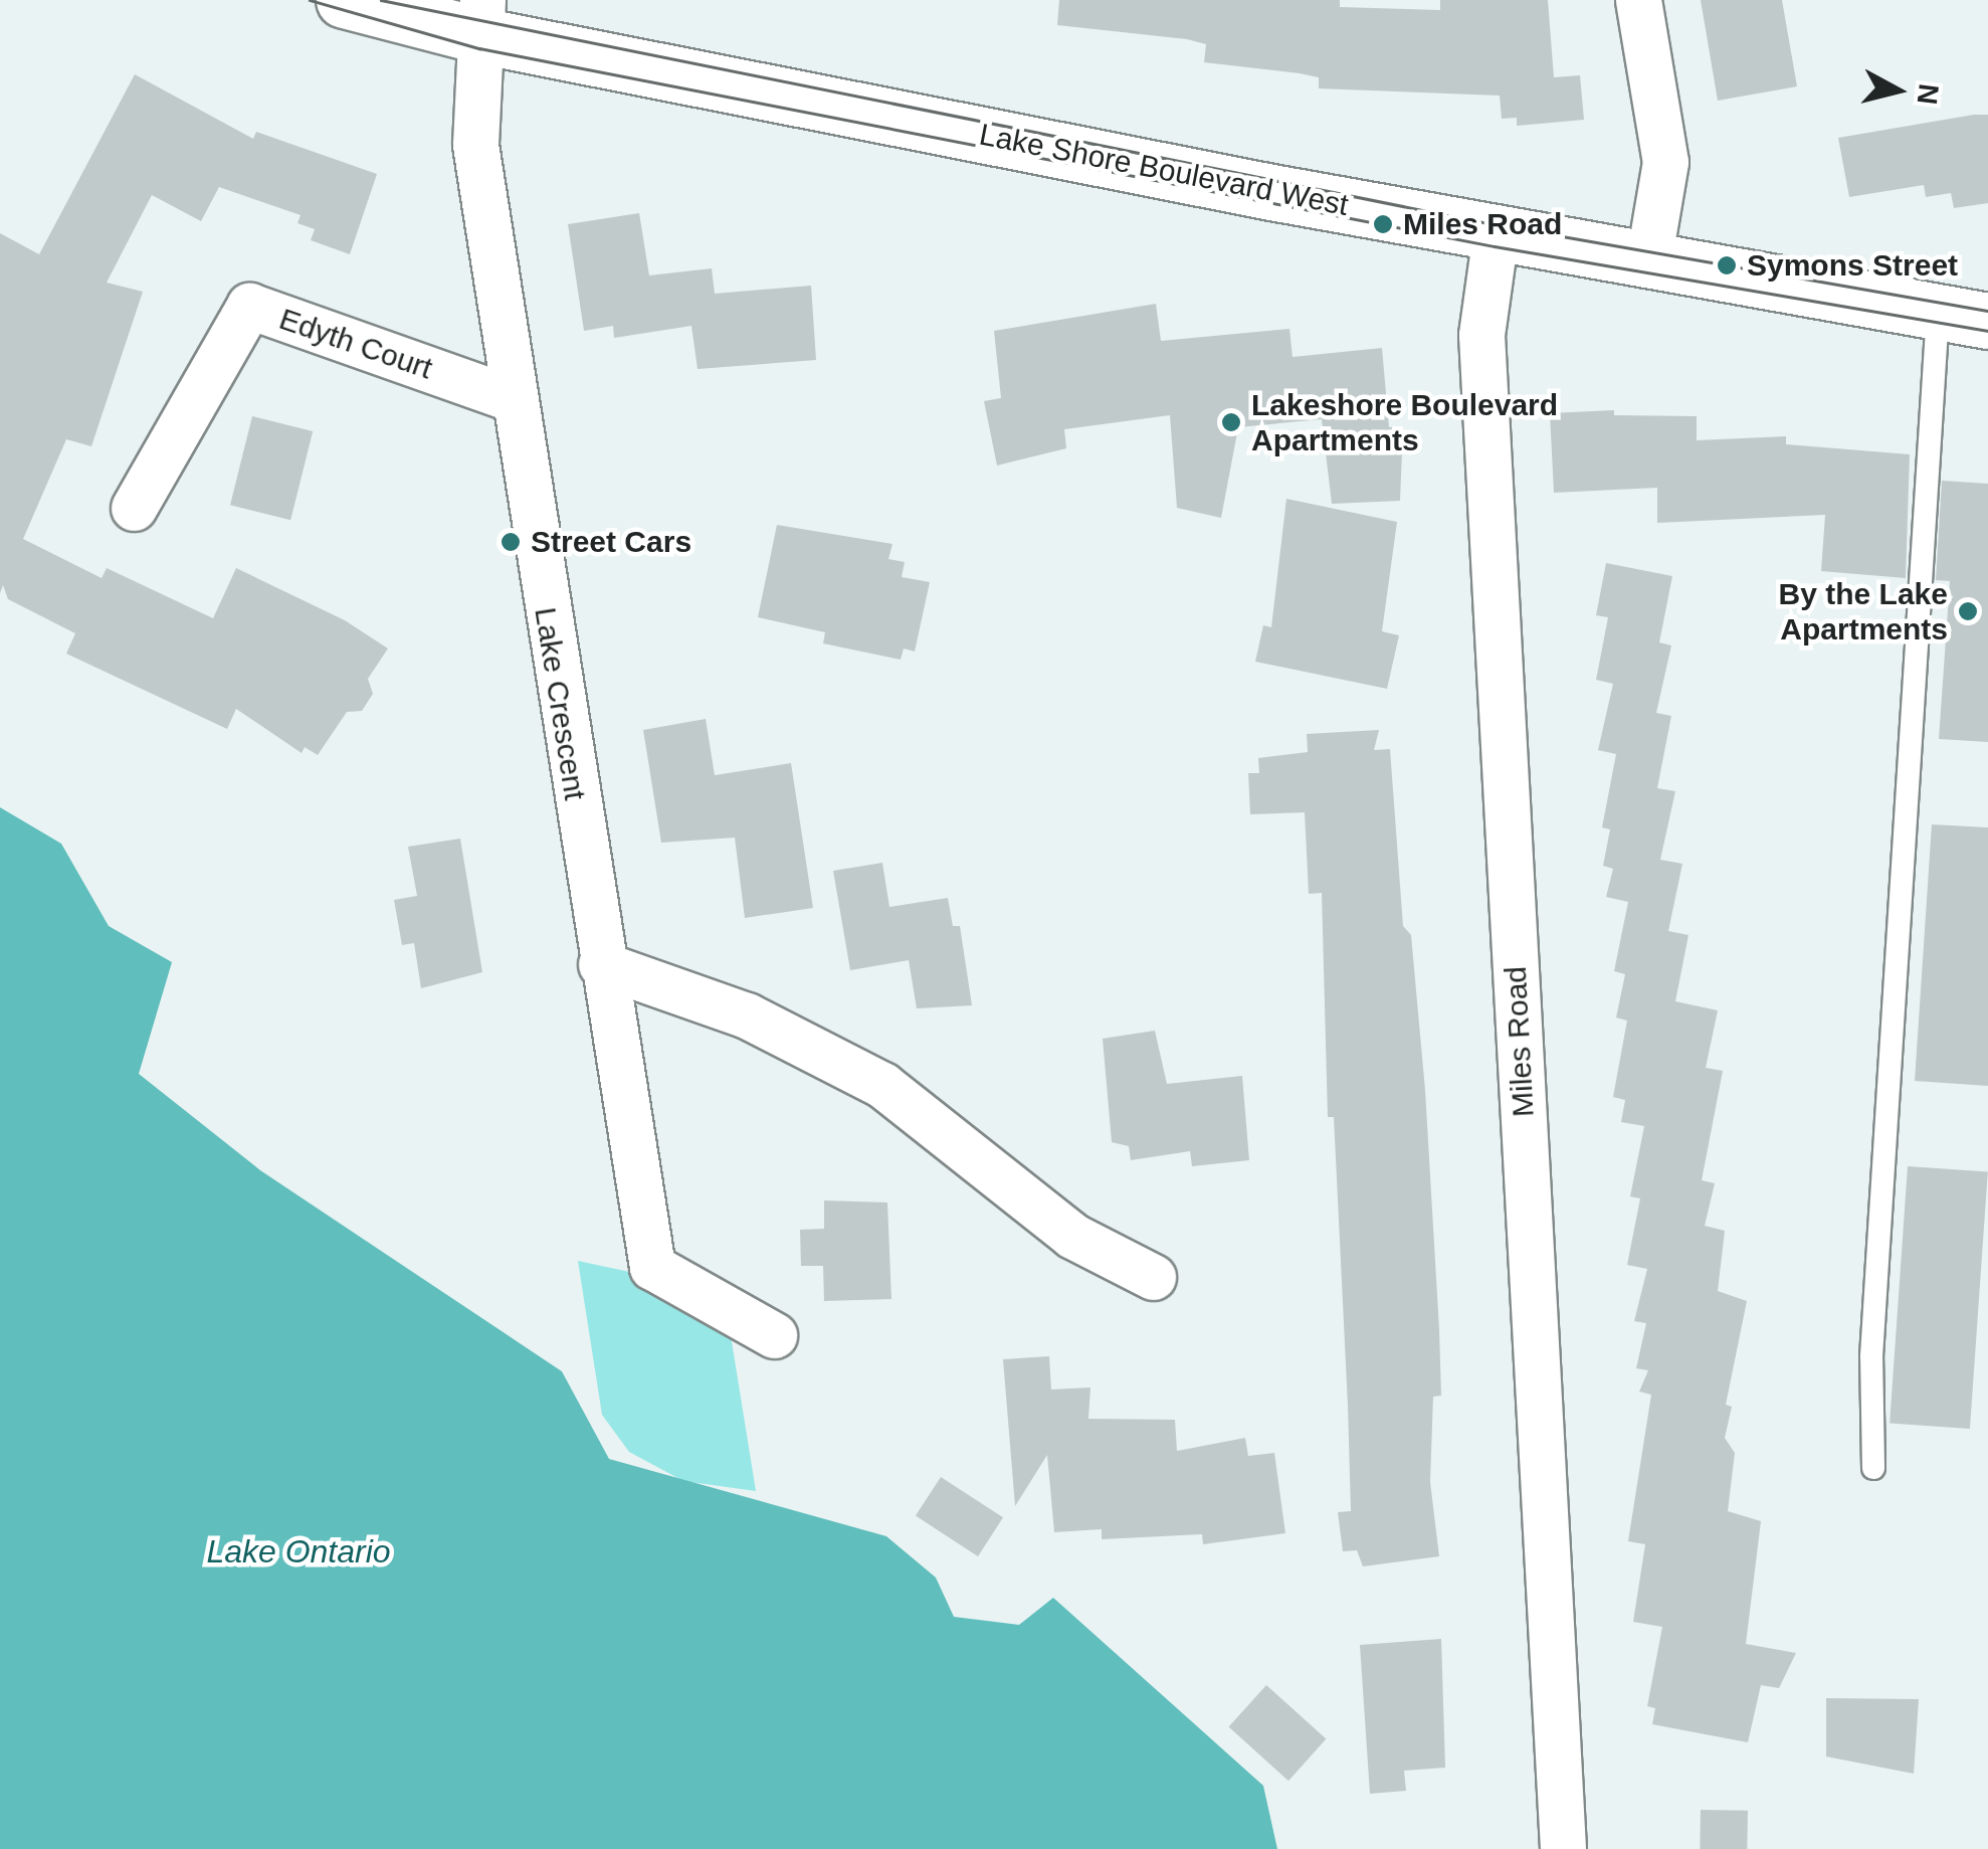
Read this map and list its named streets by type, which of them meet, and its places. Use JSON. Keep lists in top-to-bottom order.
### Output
{
  "streets": {
    "main road": ["Lake Shore Boulevard West"],
    "street": ["Edyth Court", "Lake Crescent", "Miles Road"]
  },
  "crossings": [
    ["Lake Shore Boulevard West", "Lake Crescent"],
    ["Lake Shore Boulevard West", "Miles Road"],
    ["Edyth Court", "Lake Crescent"]
  ],
  "water": ["Lake Ontario"],
  "places": [
    "Miles Road",
    "Symons Street",
    "Lakeshore Boulevard Apartments",
    "Street Cars",
    "By the Lake Apartments"
  ],
  "north": "right"
}
